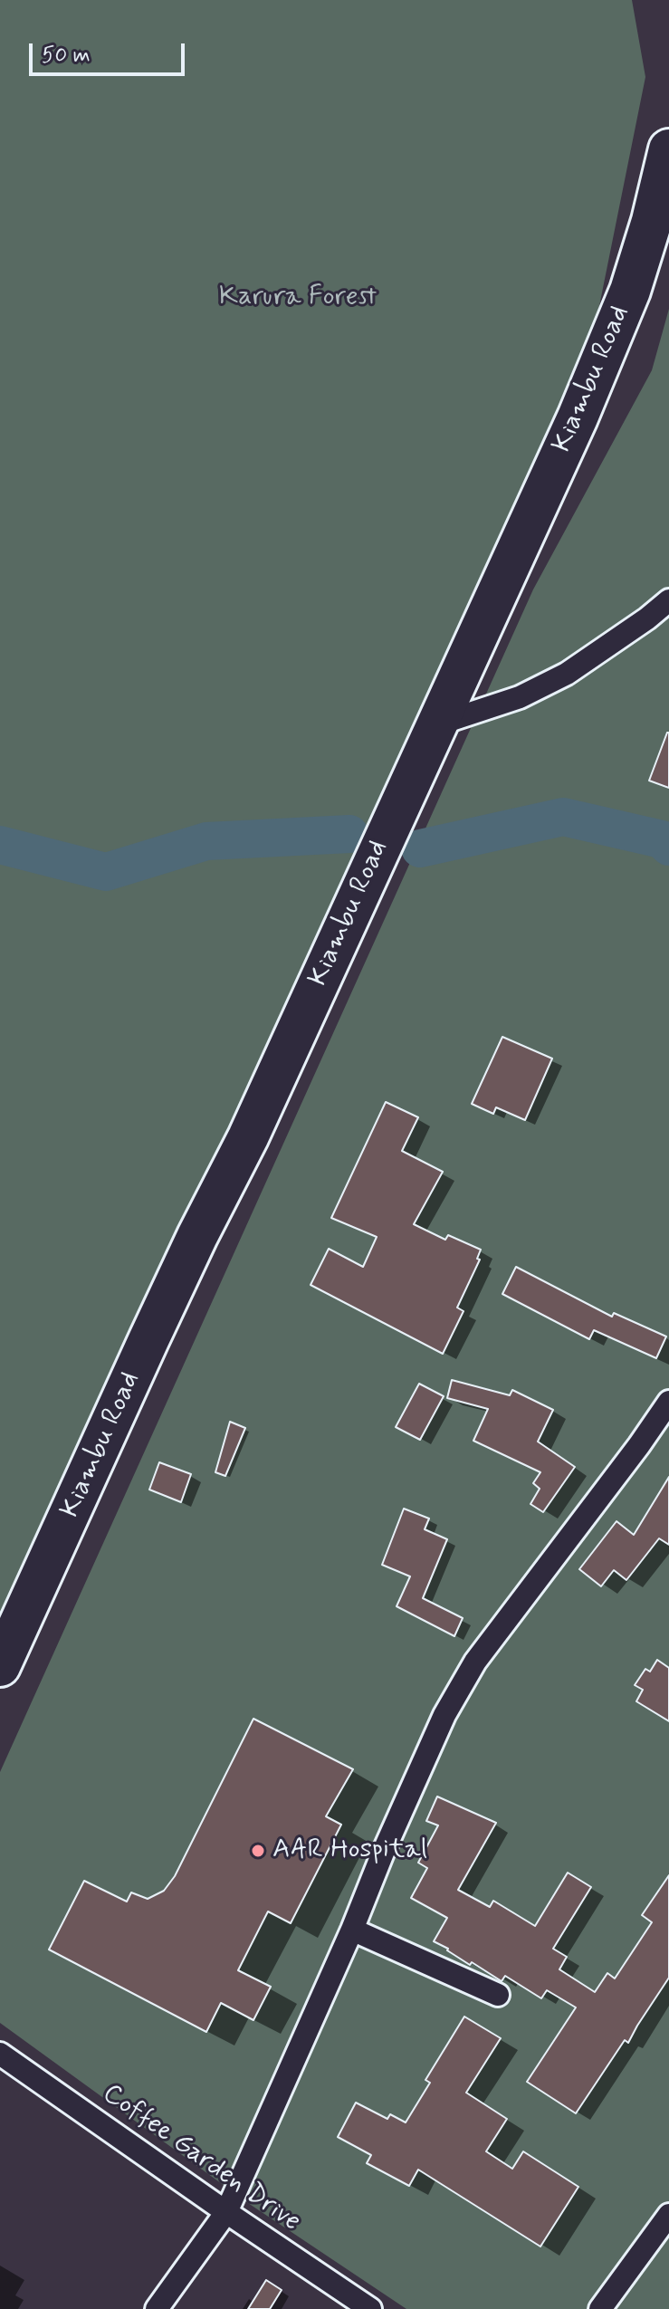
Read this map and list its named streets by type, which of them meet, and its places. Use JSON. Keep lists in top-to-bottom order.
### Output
{
  "streets": {
    "highway": ["Kiambu Road"],
    "street": ["Coffee Garden Drive"]
  },
  "parks": ["Karura Forest"],
  "places": ["AAR Hospital"],
  "scale_bar": "50 m"
}
